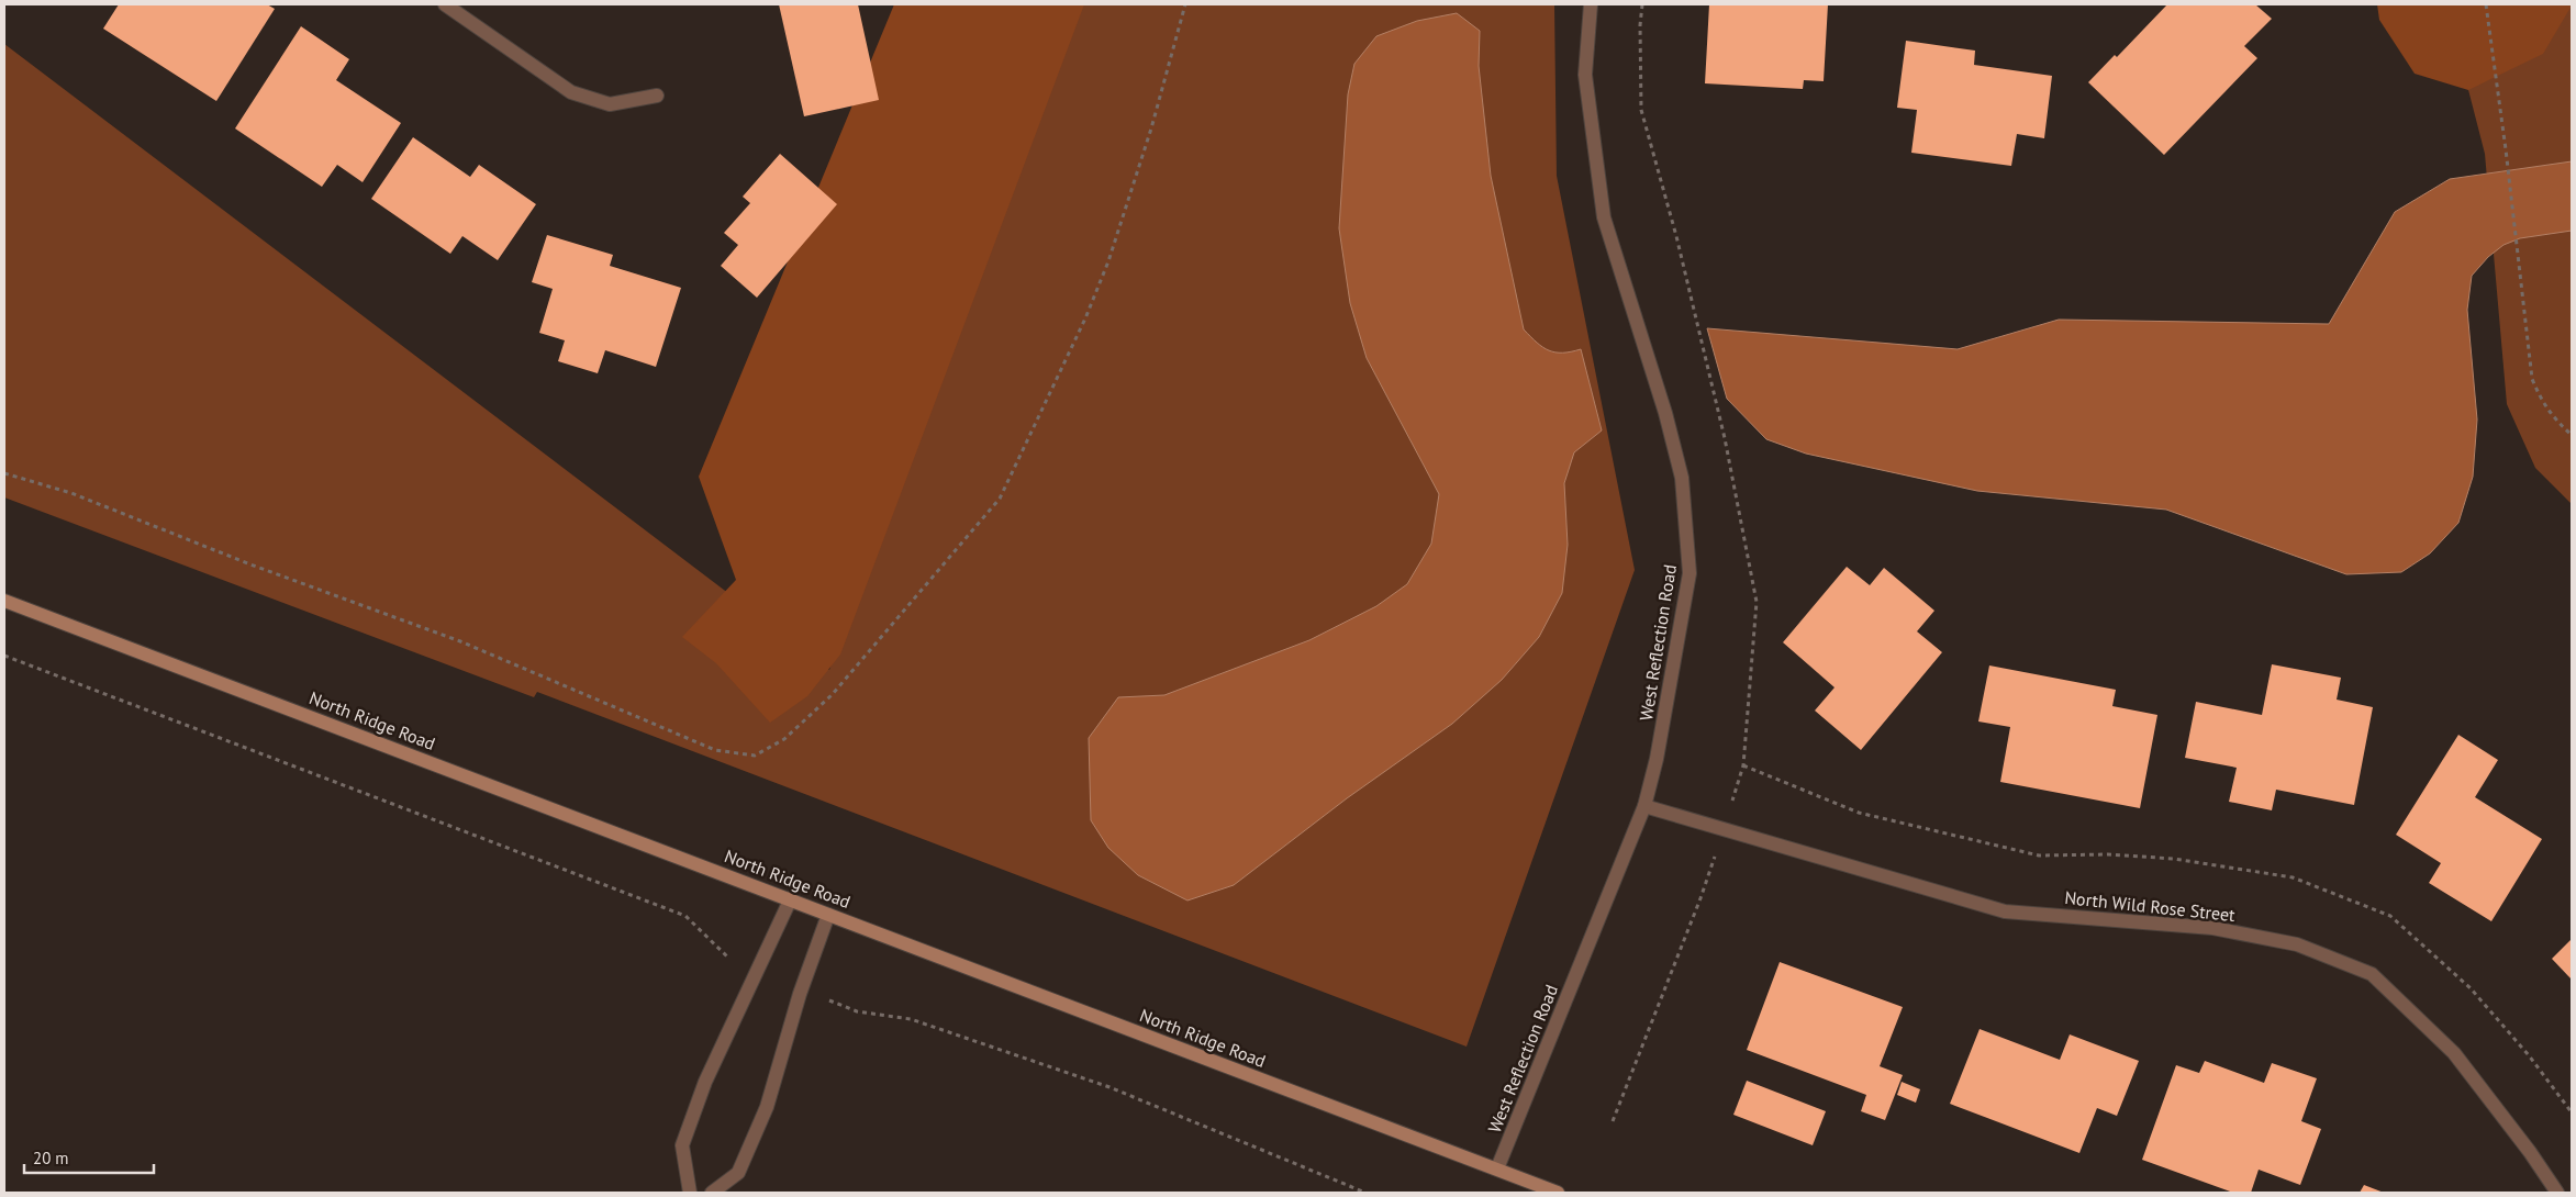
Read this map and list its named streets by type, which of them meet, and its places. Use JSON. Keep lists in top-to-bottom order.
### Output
{
  "streets": {
    "main road": ["North Ridge Road"],
    "street": ["West Reflection Road", "North Wild Rose Street"]
  },
  "crossings": [
    ["West Reflection Road", "North Ridge Road"],
    ["West Reflection Road", "North Wild Rose Street"]
  ],
  "scale_bar": "20 m"
}
